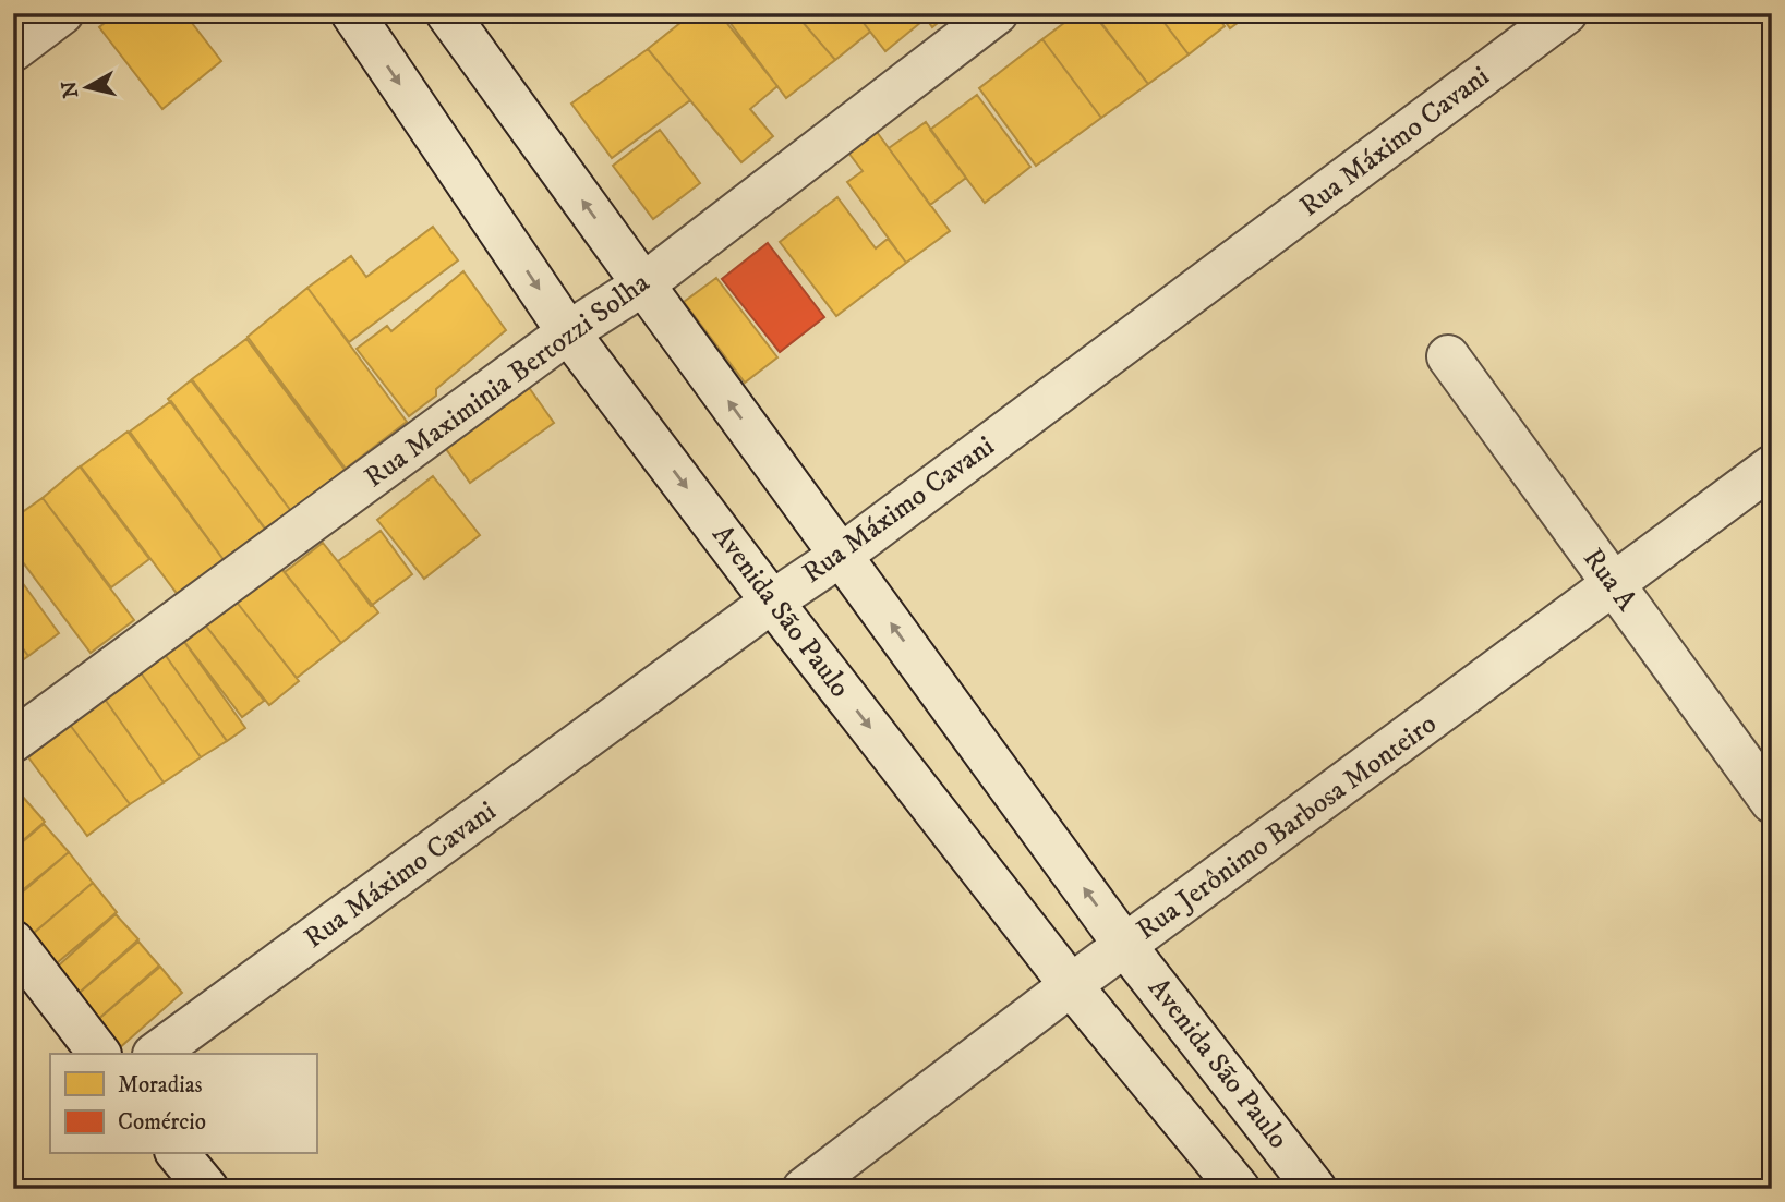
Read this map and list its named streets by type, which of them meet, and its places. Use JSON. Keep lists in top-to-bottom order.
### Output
{
  "streets": {
    "street": [
      "Rua Máximo Cavani",
      "Rua Maximinia Bertozzi Solha",
      "Rua A",
      "Avenida São Paulo",
      "Rua Jerônimo Barbosa Monteiro"
    ]
  },
  "crossings": [
    ["Rua Máximo Cavani", "Avenida São Paulo"],
    ["Rua Maximinia Bertozzi Solha", "Avenida São Paulo"],
    ["Rua A", "Rua Jerônimo Barbosa Monteiro"],
    ["Avenida São Paulo", "Rua Jerônimo Barbosa Monteiro"]
  ],
  "legend": ["Moradias", "Comércio"],
  "north": "left"
}
